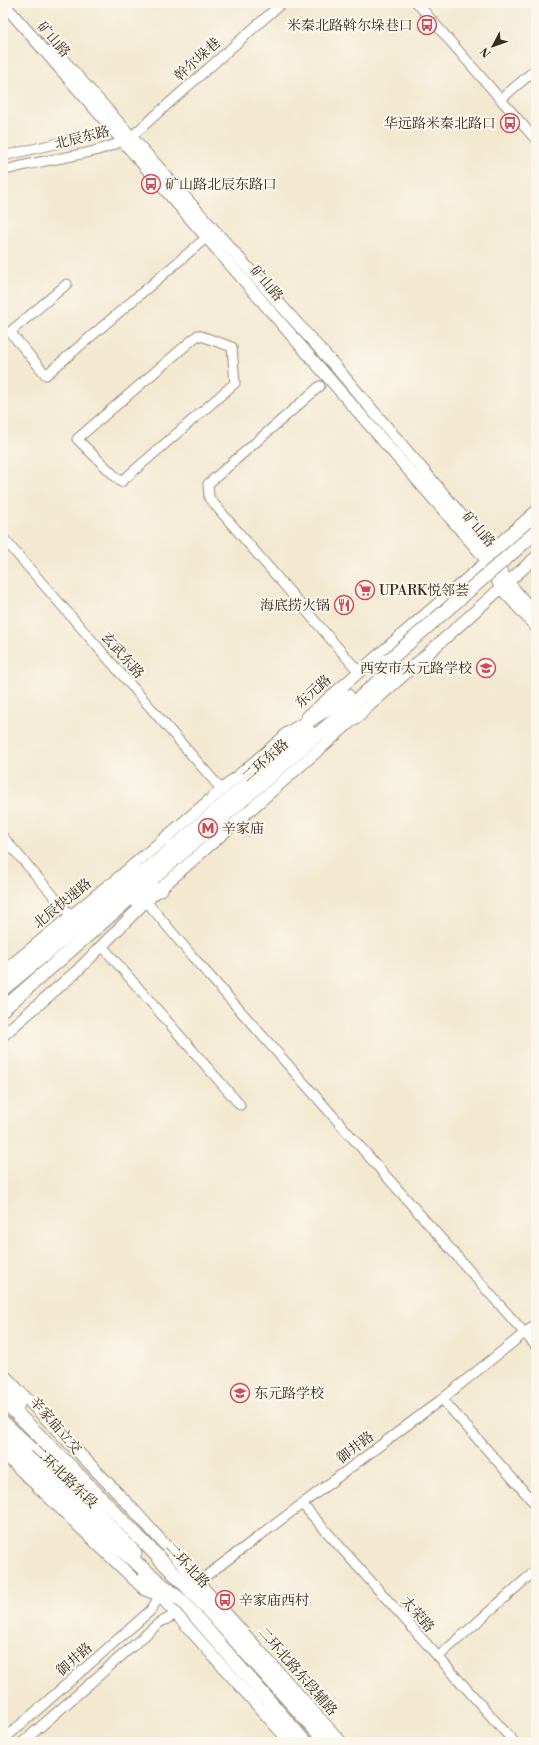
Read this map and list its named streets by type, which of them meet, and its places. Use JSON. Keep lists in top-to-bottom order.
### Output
{
  "streets": {
    "highway": [
      "二环东路",
      "北辰快速路",
      "辛家庙立交",
      "二环北路东段",
      "二环北路"
    ],
    "main road": ["矿山路", "东元路", "二环北路东段辅路"],
    "street": [
      "幹尔垛巷",
      "北辰东路",
      "玄武东路",
      "御井路",
      "太荣路"
    ]
  },
  "crossings": [
    ["矿山路", "幹尔垛巷"],
    ["矿山路", "北辰东路"],
    ["矿山路", "东元路"],
    ["幹尔垛巷", "北辰东路"],
    ["玄武东路", "东元路"],
    ["东元路", "北辰快速路"],
    ["辛家庙立交", "二环北路"],
    ["御井路", "二环北路"],
    ["御井路", "太荣路"],
    ["御井路", "二环北路东段辅路"],
    ["二环北路东段", "二环北路"],
    ["二环北路", "二环北路东段辅路"]
  ],
  "places": {
    "bus stop": [
      "米秦北路斡尔垛巷口",
      "华远路米秦北路口",
      "矿山路北辰东路口",
      "辛家庙西村"
    ],
    "supermarket": ["UPARK悦邻荟"],
    "restaurant": ["海底捞火锅"],
    "school or university": ["西安市太元路学校", "东元路学校"],
    "metro station": ["辛家庙"]
  },
  "north": "bottom left"
}
